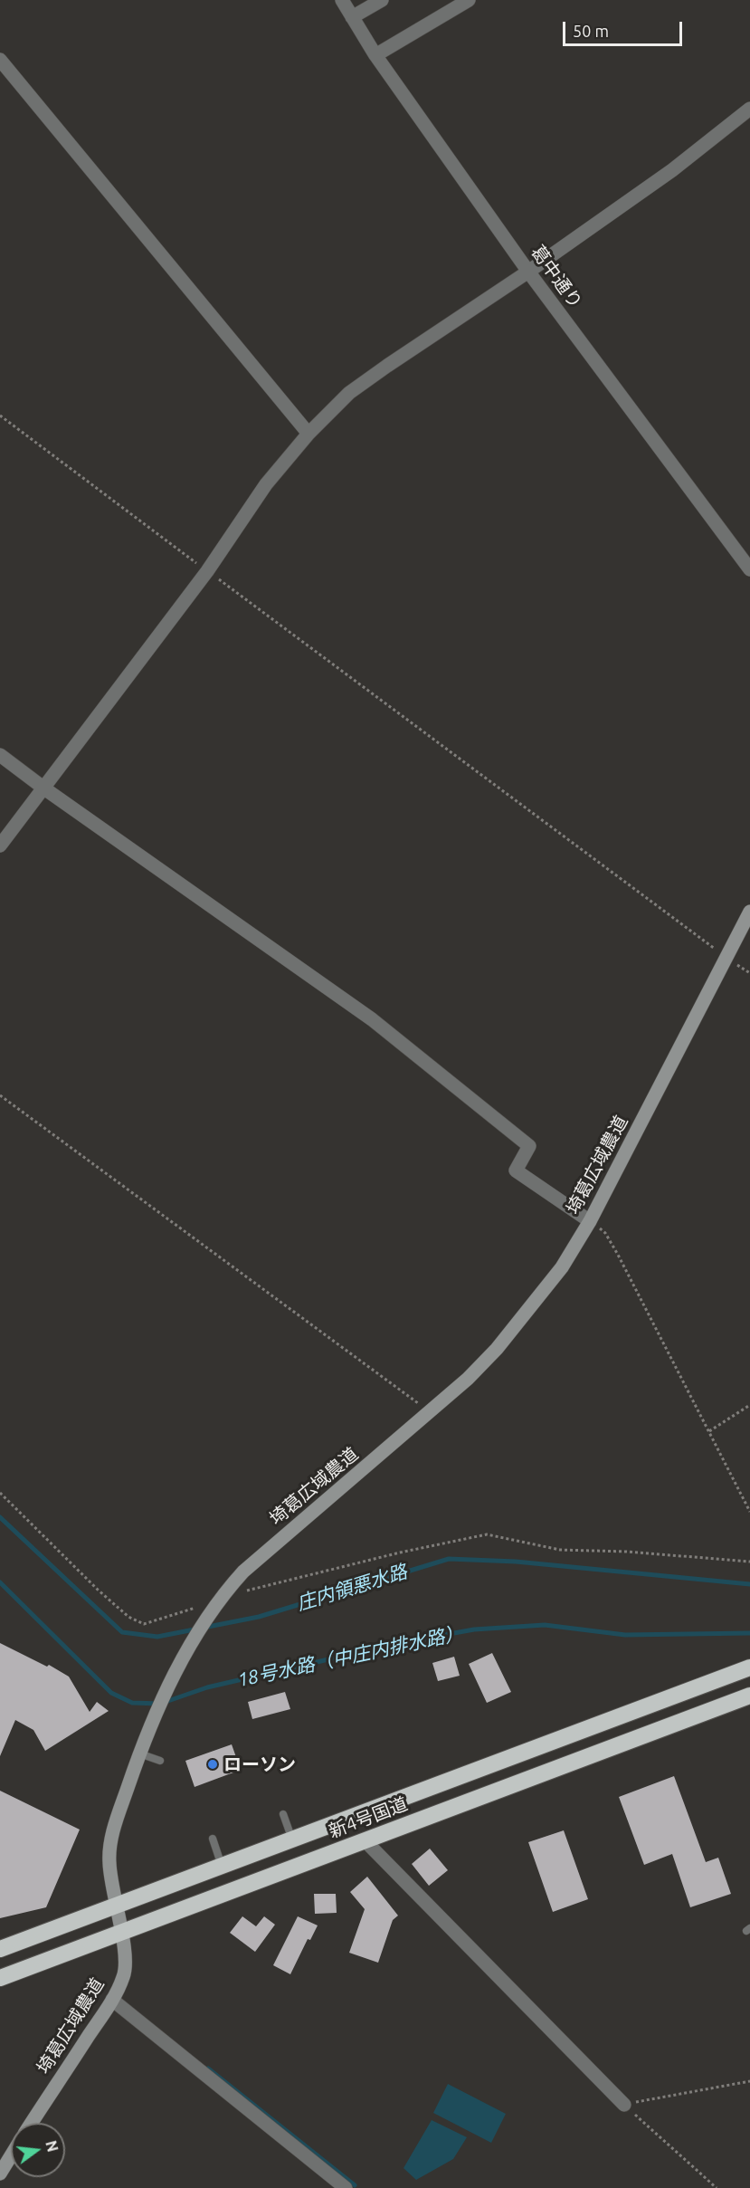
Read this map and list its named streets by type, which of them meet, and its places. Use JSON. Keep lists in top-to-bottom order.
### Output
{
  "streets": {
    "highway": ["新4号国道"],
    "street": ["葛中通り", "埼葛広域農道"]
  },
  "crossings": [
    ["埼葛広域農道", "新4号国道"]
  ],
  "water": ["庄内領悪水路", "18号水路（中庄内排水路）"],
  "places": ["ローソン"],
  "scale_bar": "50 m",
  "north": "right"
}
